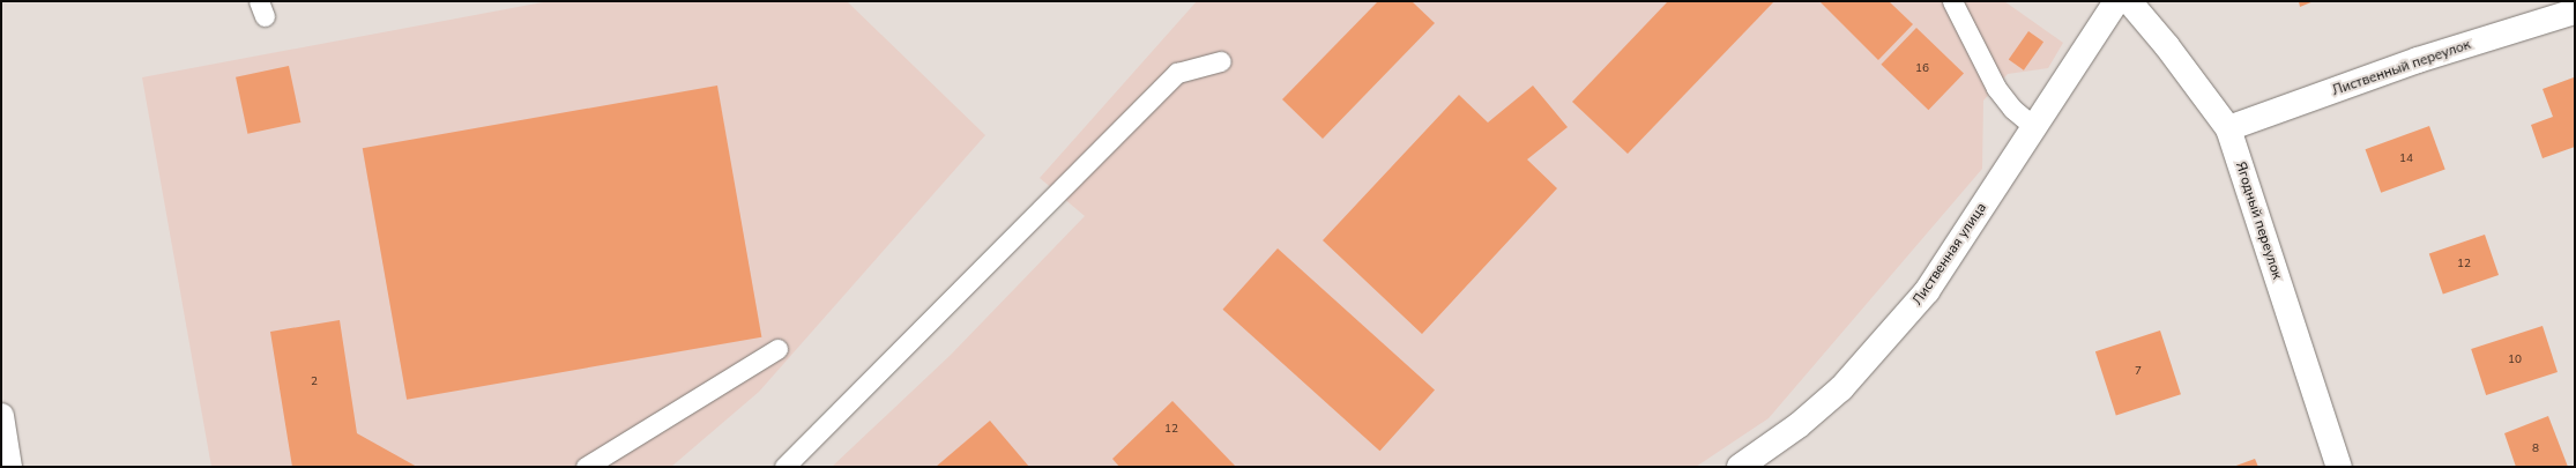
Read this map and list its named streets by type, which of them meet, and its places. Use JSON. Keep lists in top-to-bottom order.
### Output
{
  "streets": {
    "street": ["Лиственный переулок", "Ягодный переулок", "Лиственная улица"]
  },
  "crossings": [
    ["Лиственный переулок", "Ягодный переулок"]
  ],
  "house_numbers": [
    "16",
    "14",
    "12",
    "10",
    "7",
    "2",
    "12",
    "8"
  ]
}
